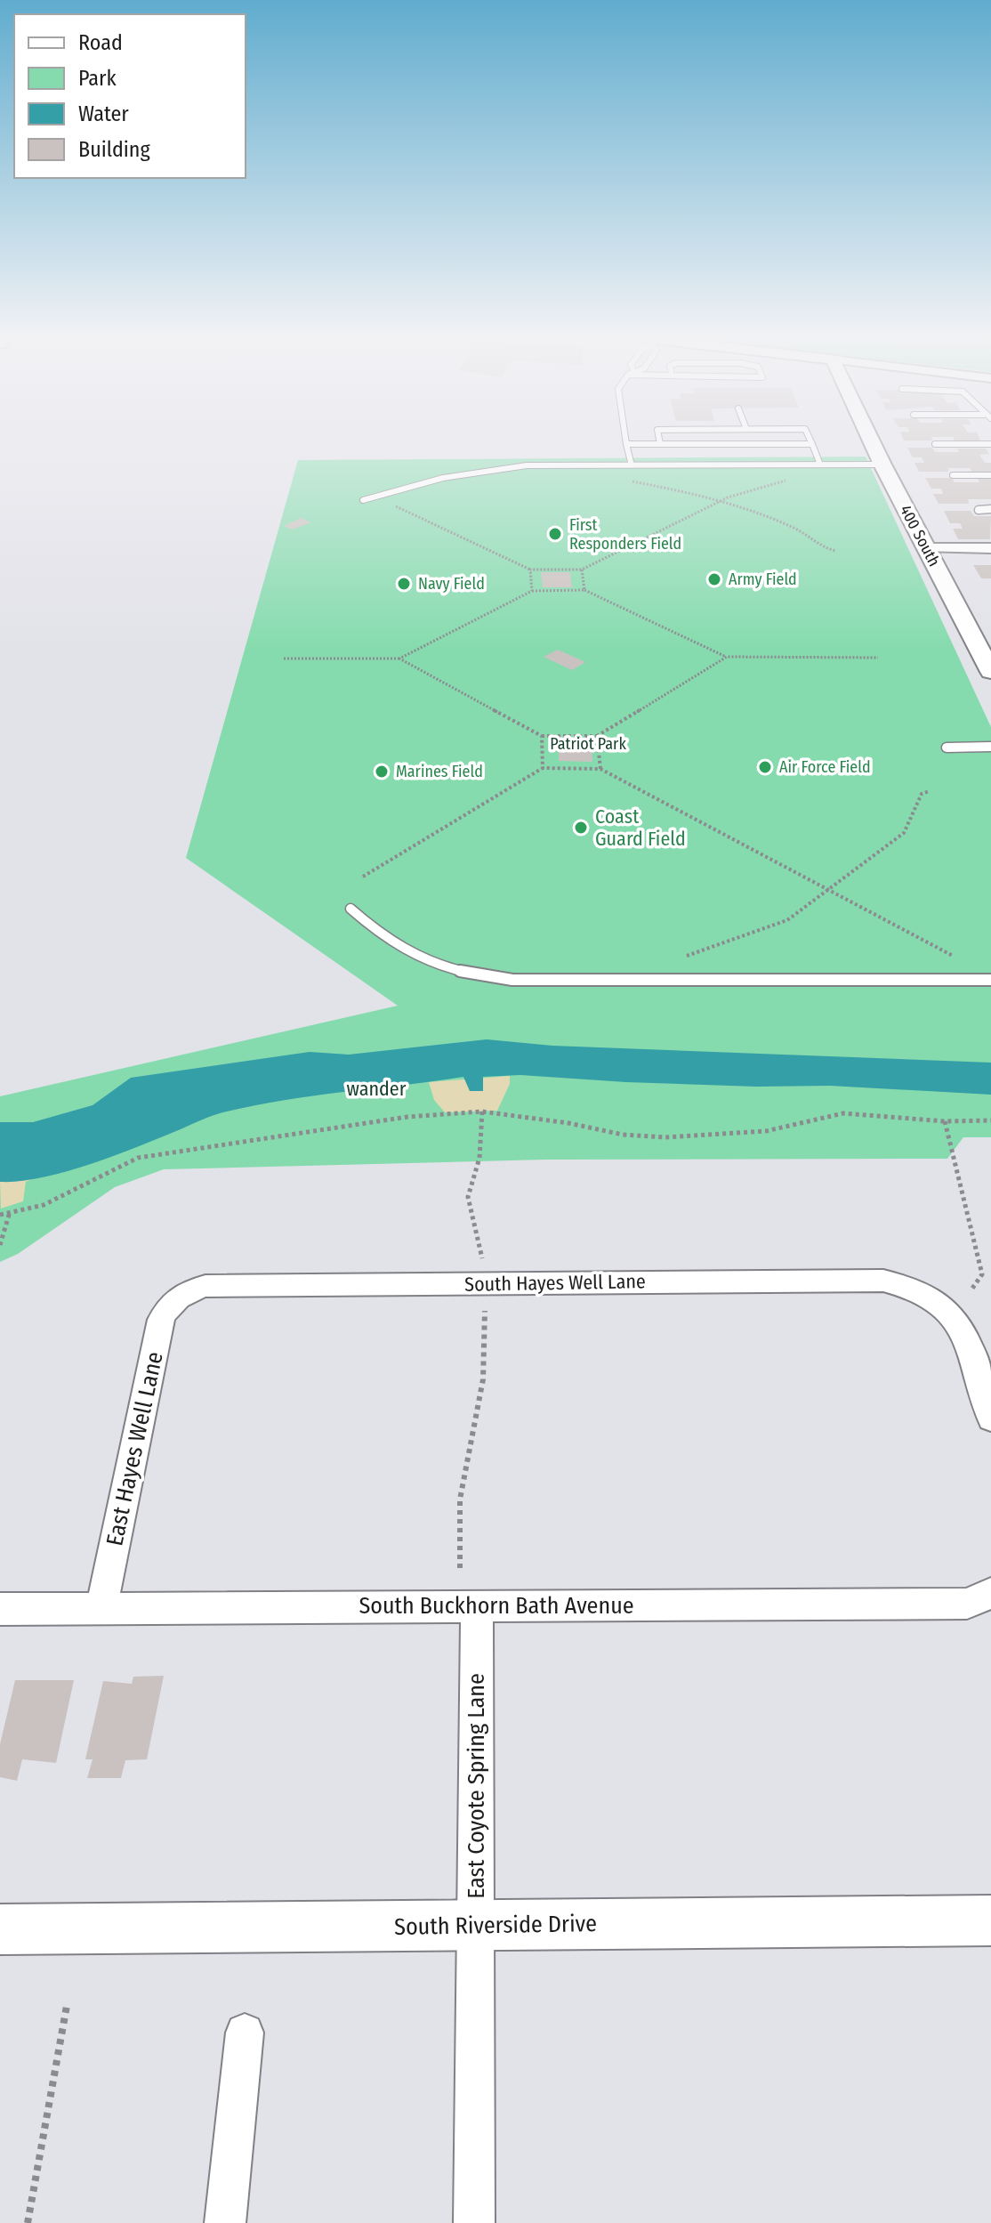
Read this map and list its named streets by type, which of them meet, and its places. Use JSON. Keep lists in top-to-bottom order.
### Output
{
  "streets": {
    "street": [
      "400 South",
      "South Hayes Well Lane",
      "East Hayes Well Lane",
      "South Buckhorn Bath Avenue",
      "East Coyote Spring Lane",
      "South Riverside Drive"
    ]
  },
  "crossings": [
    ["South Hayes Well Lane", "East Hayes Well Lane"],
    ["East Hayes Well Lane", "South Buckhorn Bath Avenue"],
    ["South Buckhorn Bath Avenue", "East Coyote Spring Lane"],
    ["East Coyote Spring Lane", "South Riverside Drive"]
  ],
  "parks": ["Patriot Park", "wander"],
  "places": [
    "First Responders Field",
    "Army Field",
    "Navy Field",
    "Air Force Field",
    "Marines Field",
    "Coast Guard Field"
  ],
  "legend": [
    "Road",
    "Park",
    "Water",
    "Building"
  ]
}
